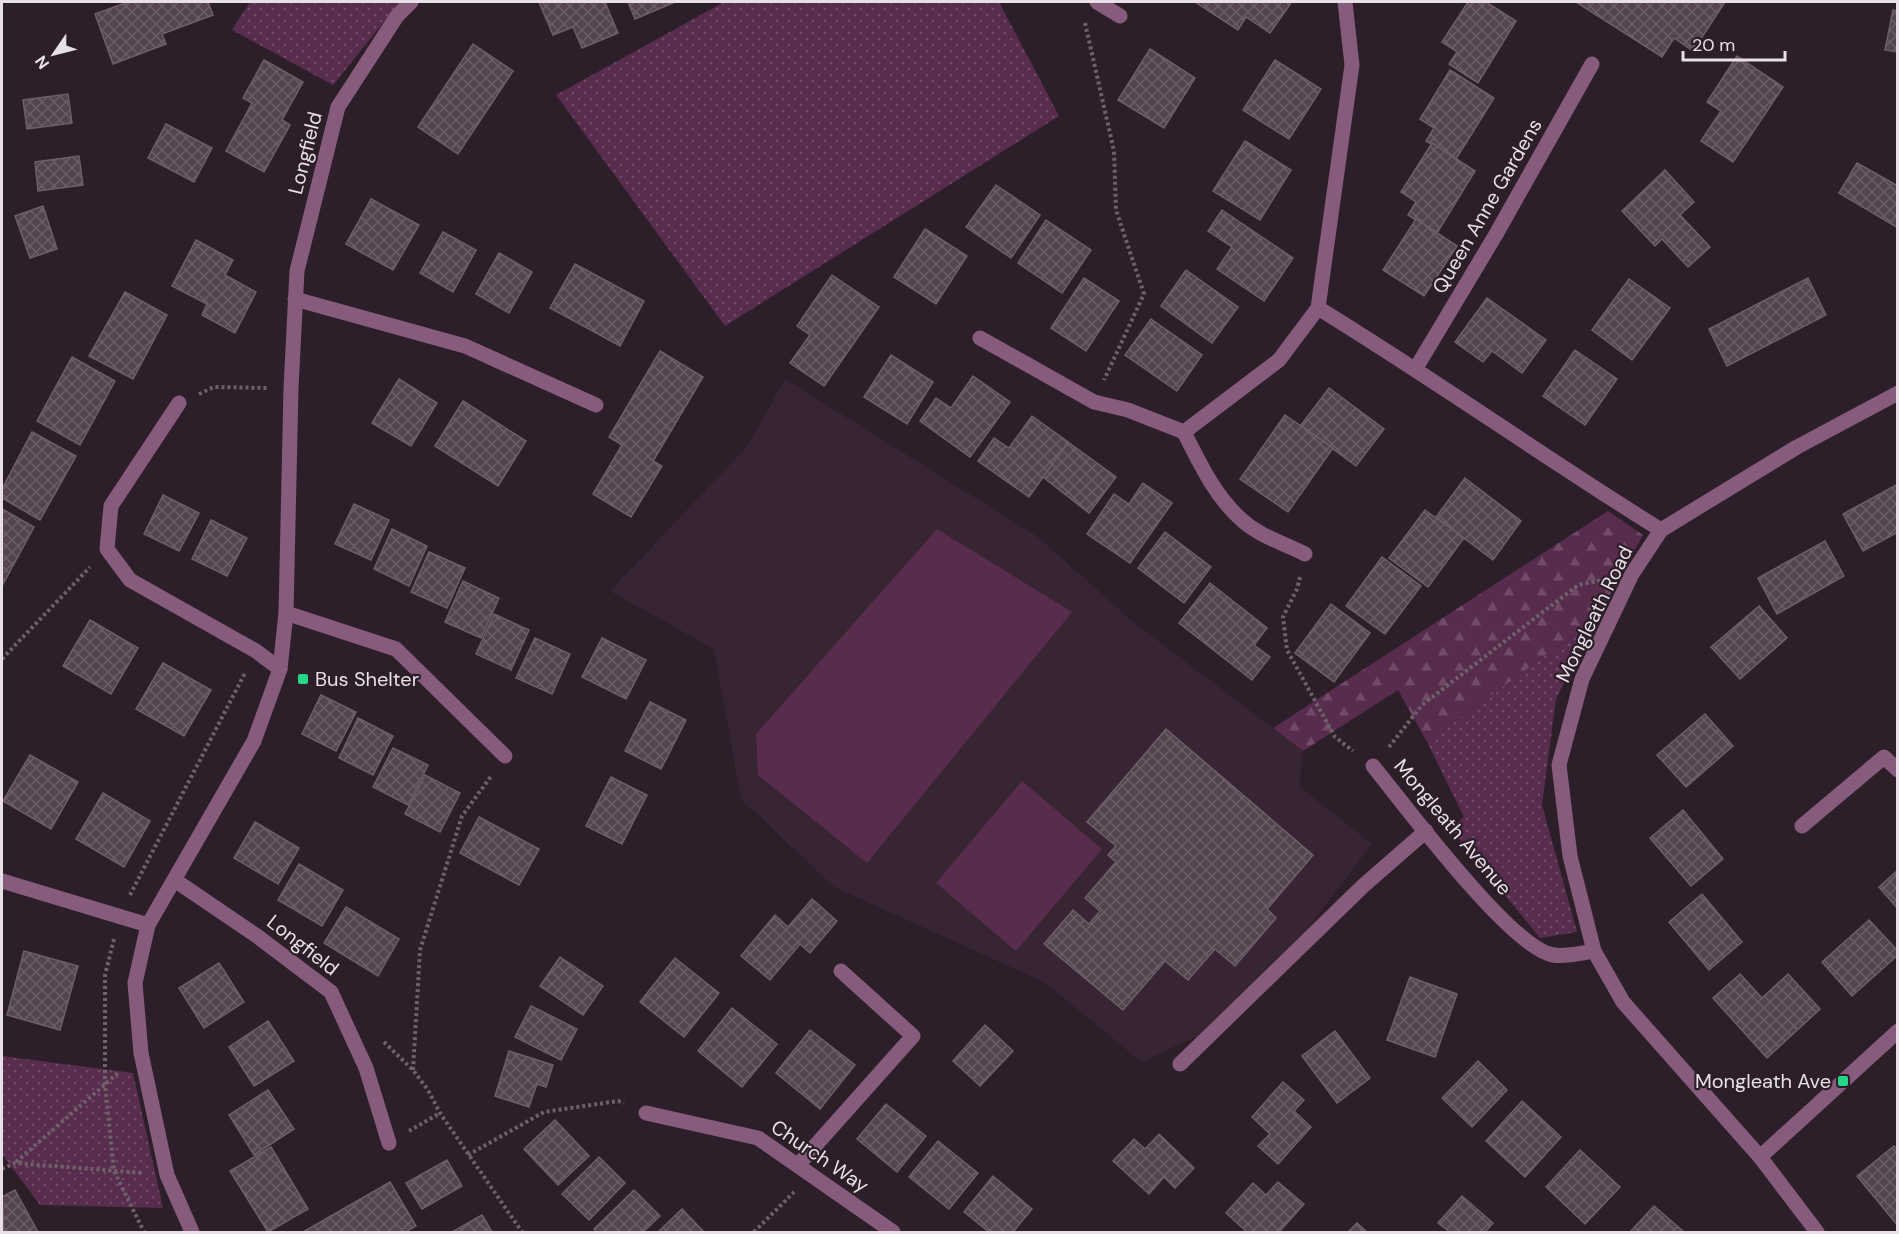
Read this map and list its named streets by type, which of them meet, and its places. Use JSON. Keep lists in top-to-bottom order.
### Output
{
  "streets": {
    "street": [
      "Longfield",
      "Queen Anne Gardens",
      "Mongleath Road",
      "Mongleath Avenue",
      "Church Way"
    ]
  },
  "crossings": [
    ["Mongleath Road", "Mongleath Avenue"]
  ],
  "places": {
    "transit": ["Bus Shelter", "Mongleath Ave"]
  },
  "scale_bar": "20 m",
  "north": "bottom left"
}
